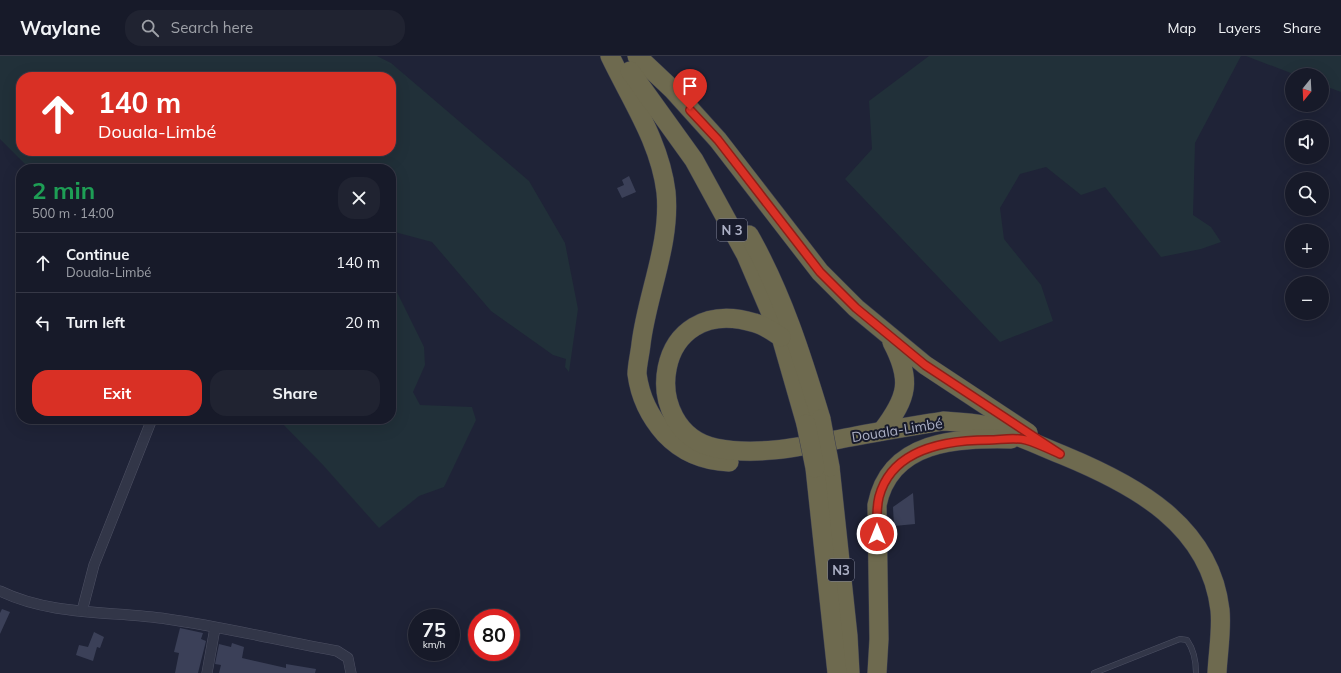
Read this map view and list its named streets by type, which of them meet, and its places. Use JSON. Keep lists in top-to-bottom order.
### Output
{
  "streets": {
    "highway": ["N 3", "Douala-Limbé", "N3"]
  },
  "crossings": [
    ["N 3", "N3"]
  ],
  "north": "bottom",
  "page": {
    "header": "Waylane",
    "search": "Search here",
    "nav": ["Map", "Layers", "Share"],
    "map_buttons": ["+", "−"],
    "turn": ["140 m", "Douala-Limbé"],
    "heading": ["2 min", "500 m · 14:00"],
    "list": [
      {
        "name": "Continue",
        "note": "Douala-Limbé",
        "value": "140 m"
      },
      {
        "name": "Turn left",
        "value": "20 m"
      }
    ],
    "buttons": ["Exit", "Share"],
    "speed": "75 km/h",
    "limit": "80"
  }
}
